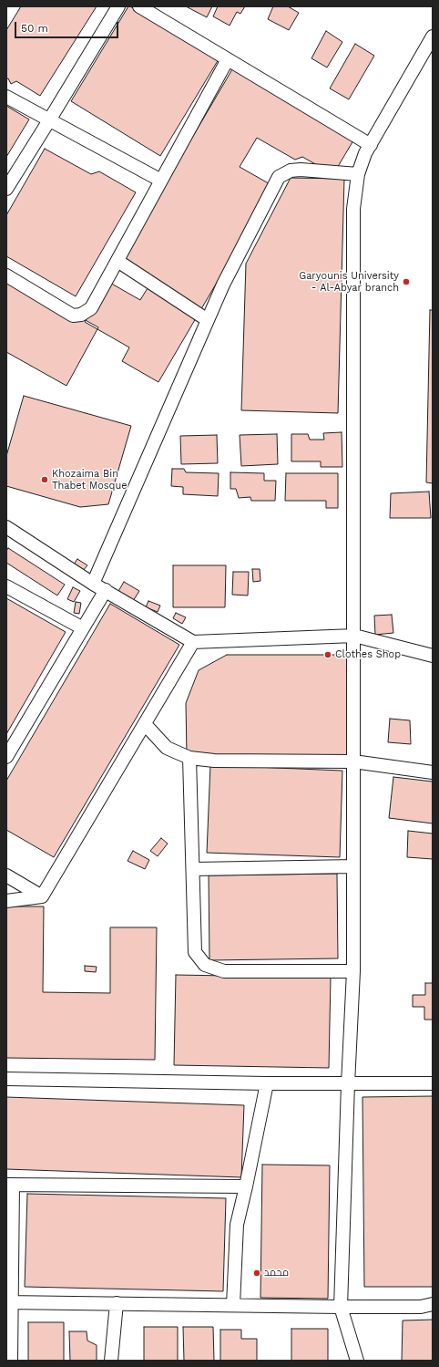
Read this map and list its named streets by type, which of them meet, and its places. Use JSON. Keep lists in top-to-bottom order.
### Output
{
  "places": [
    "Garyounis University - Al-Abyar branch",
    "Khozaima Bin Thabet Mosque",
    "Clothes Shop",
    "محمد"
  ],
  "scale_bar": "50 m"
}
